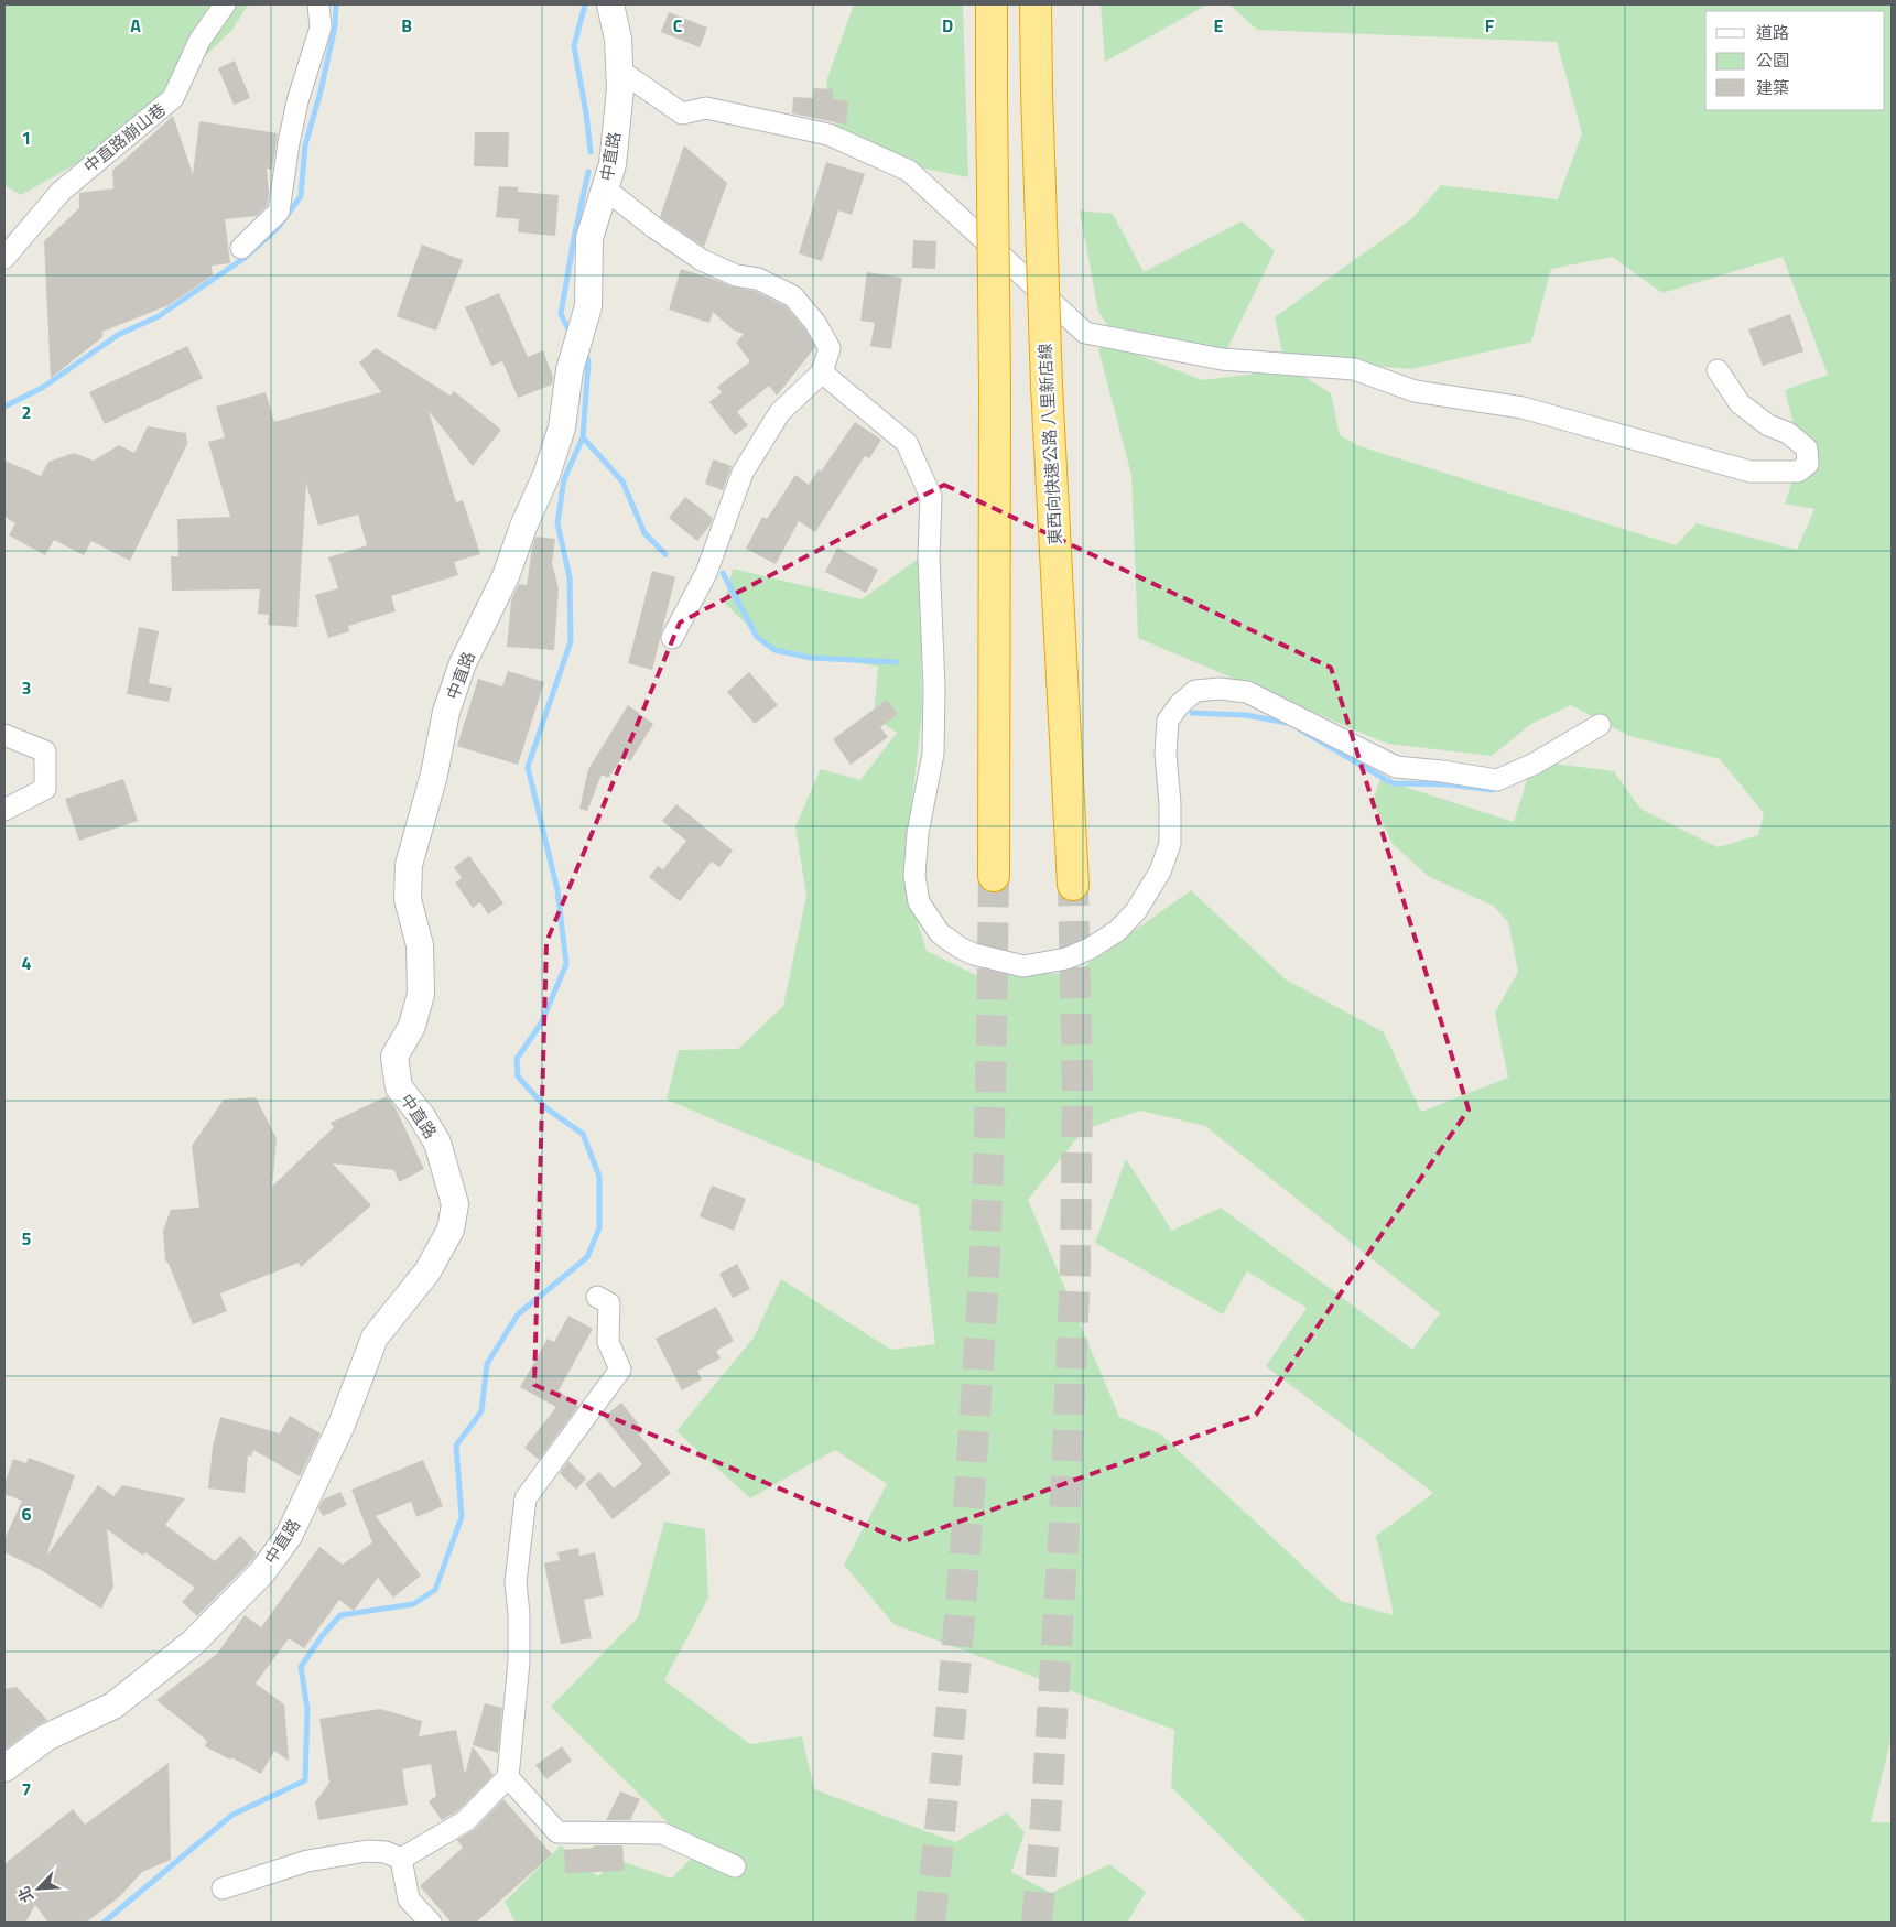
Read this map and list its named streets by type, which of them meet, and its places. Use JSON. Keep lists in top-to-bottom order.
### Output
{
  "streets": {
    "highway": ["東西向快速公路 八里新店線"],
    "street": ["中直路崩山巷", "中直路"]
  },
  "legend": ["道路", "公園", "建築"],
  "north": "bottom left",
  "grid": {
    "columns": [
      "A",
      "B",
      "C",
      "D",
      "E",
      "F"
    ],
    "rows": [
      "1",
      "2",
      "3",
      "4",
      "5",
      "6",
      "7"
    ]
  }
}
